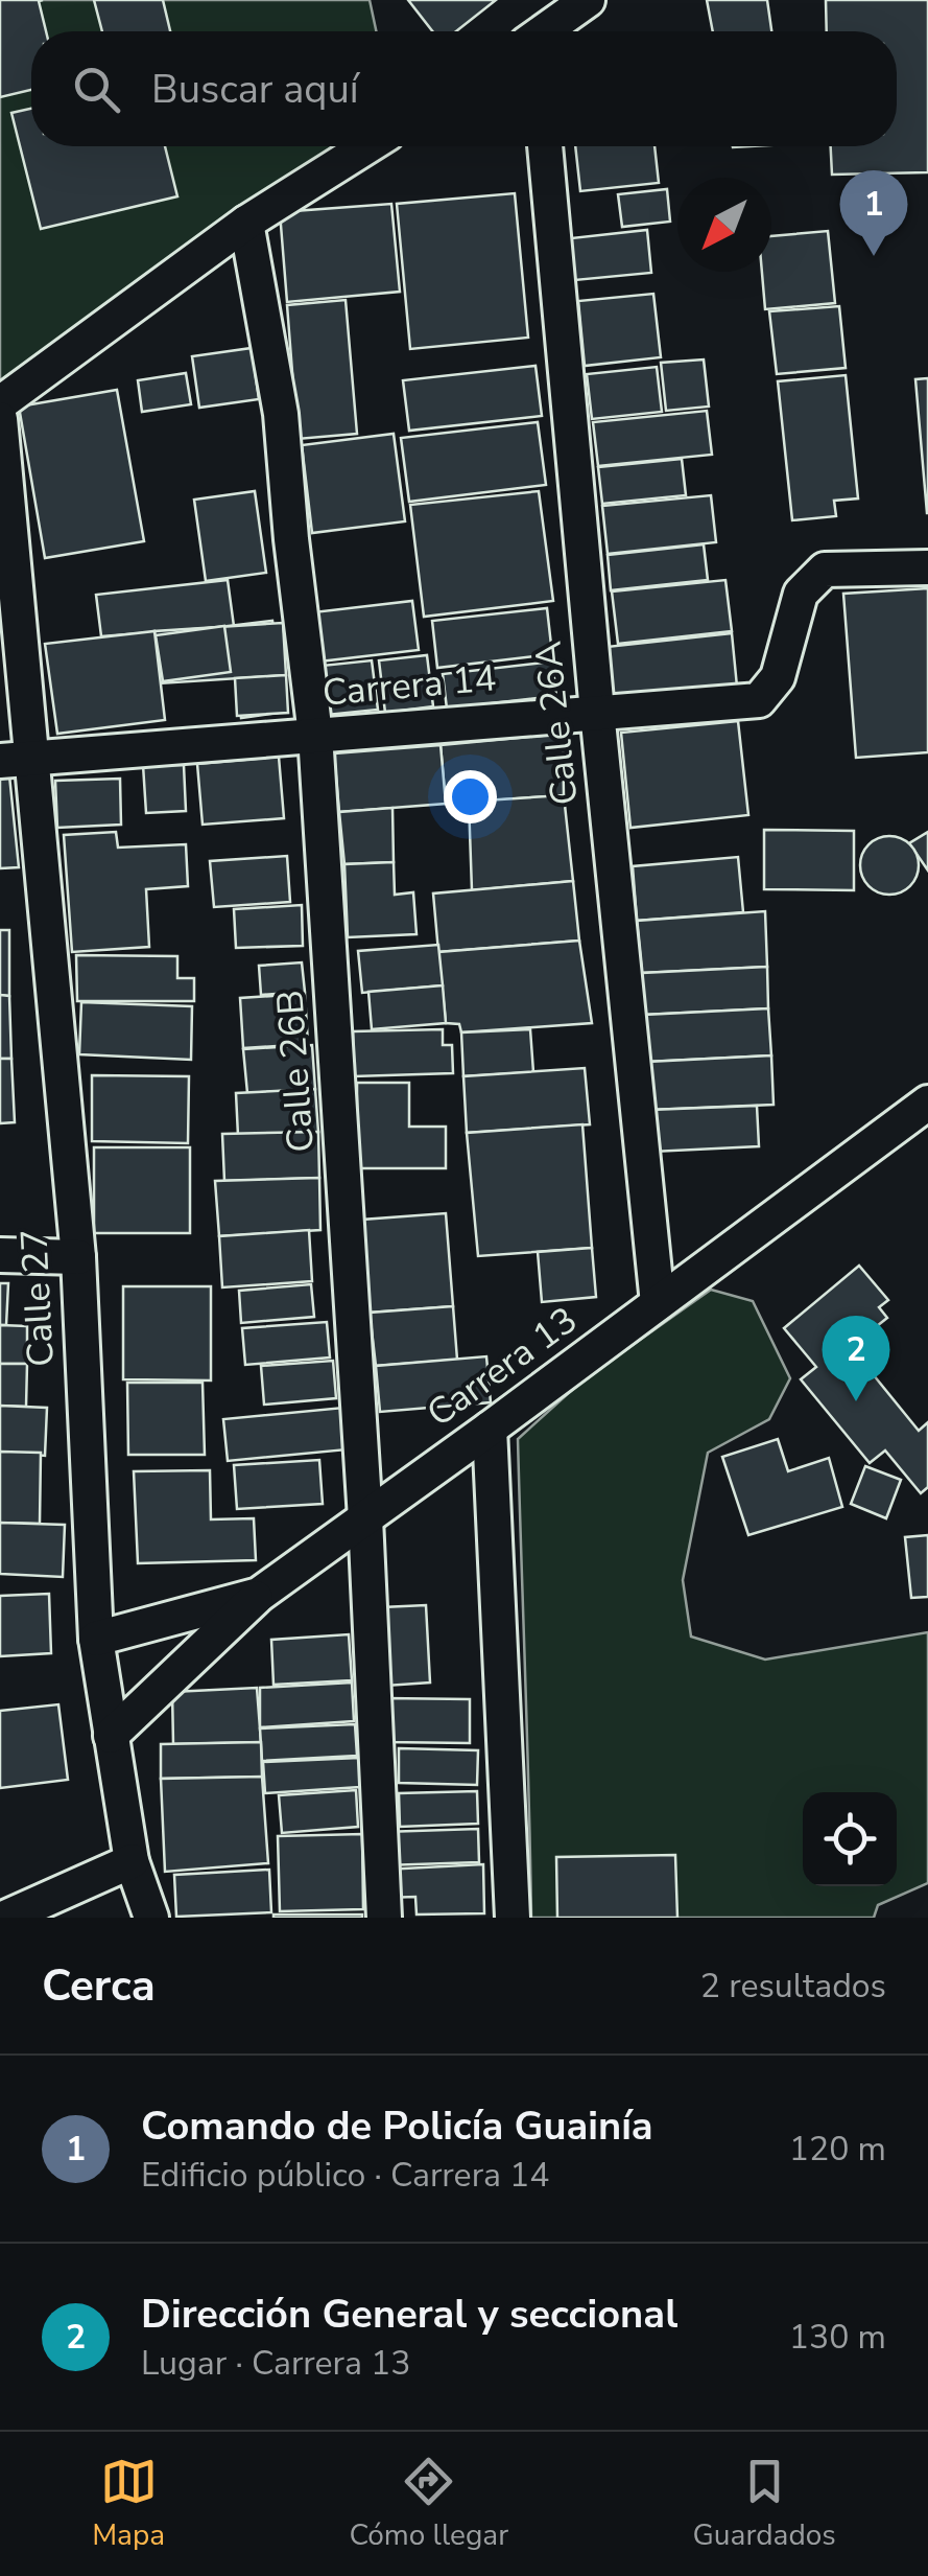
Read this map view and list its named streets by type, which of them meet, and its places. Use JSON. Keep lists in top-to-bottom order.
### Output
{
  "streets": {
    "street": [
      "Carrera 14",
      "Calle 26A",
      "Calle 26B",
      "Calle 27",
      "Carrera 13"
    ]
  },
  "crossings": [
    ["Carrera 14", "Calle 26A"],
    ["Carrera 14", "Calle 26B"],
    ["Carrera 14", "Calle 27"],
    ["Calle 26A", "Carrera 13"],
    ["Calle 26B", "Carrera 13"],
    ["Calle 27", "Carrera 13"]
  ],
  "north": "bottom left",
  "page": {
    "search": "Buscar aquí",
    "pins": ["1", "2"],
    "heading": ["Cerca", "2 resultados"],
    "list": [
      {
        "mark": "1",
        "name": "Comando de Policía Guainía",
        "note": "Edificio público · Carrera 14",
        "value": "120 m"
      },
      {
        "mark": "2",
        "name": "Dirección General y seccional",
        "note": "Lugar · Carrera 13",
        "value": "130 m"
      }
    ],
    "nav": ["Mapa", "Cómo llegar", "Guardados"]
  }
}
